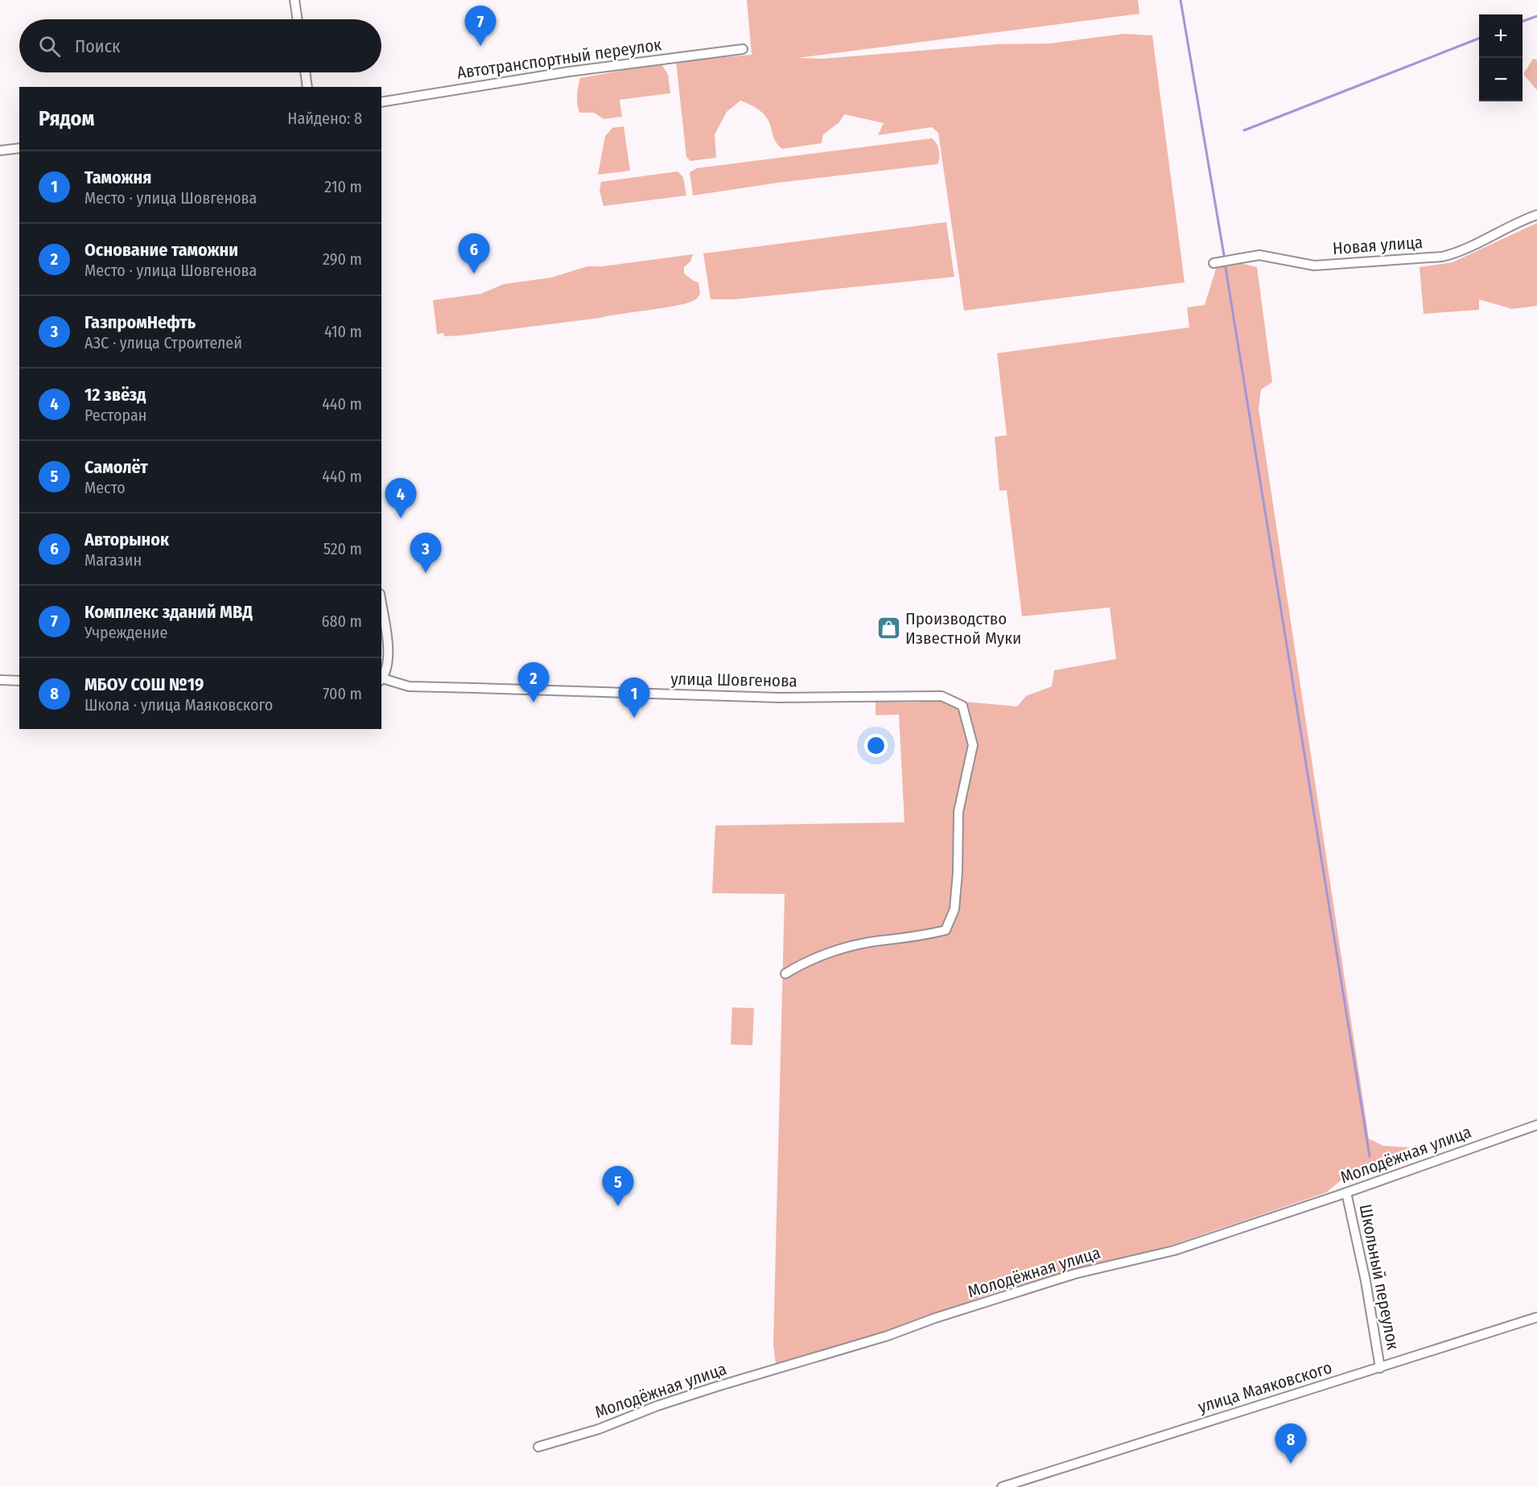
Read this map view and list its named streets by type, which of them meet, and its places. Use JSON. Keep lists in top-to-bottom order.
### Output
{
  "streets": {
    "street": [
      "Автотранспортный переулок",
      "Новая улица",
      "улица Шовгенова",
      "Молодёжная улица",
      "Школьный переулок",
      "улица Маяковского"
    ]
  },
  "crossings": [
    ["Молодёжная улица", "Школьный переулок"],
    ["Школьный переулок", "улица Маяковского"]
  ],
  "places": {
    "shop": ["Производство Известной Муки"]
  },
  "page": {
    "pins": [
      "7",
      "6",
      "4",
      "3",
      "2",
      "1",
      "5",
      "8"
    ],
    "map_buttons": ["+", "−"],
    "search": "Поиск",
    "heading": ["Рядом", "Найдено: 8"],
    "list": [
      {
        "mark": "1",
        "name": "Таможня",
        "note": "Место · улица Шовгенова",
        "value": "210 m"
      },
      {
        "mark": "2",
        "name": "Основание таможни",
        "note": "Место · улица Шовгенова",
        "value": "290 m"
      },
      {
        "mark": "3",
        "name": "ГазпромНефть",
        "note": "АЗС · улица Строителей",
        "value": "410 m"
      },
      {
        "mark": "4",
        "name": "12 звёзд",
        "note": "Ресторан",
        "value": "440 m"
      },
      {
        "mark": "5",
        "name": "Самолёт",
        "note": "Место",
        "value": "440 m"
      },
      {
        "mark": "6",
        "name": "Авторынок",
        "note": "Магазин",
        "value": "520 m"
      },
      {
        "mark": "7",
        "name": "Комплекс зданий МВД",
        "note": "Учреждение",
        "value": "680 m"
      },
      {
        "mark": "8",
        "name": "МБОУ СОШ №19",
        "note": "Школа · улица Маяковского",
        "value": "700 m"
      }
    ]
  }
}
